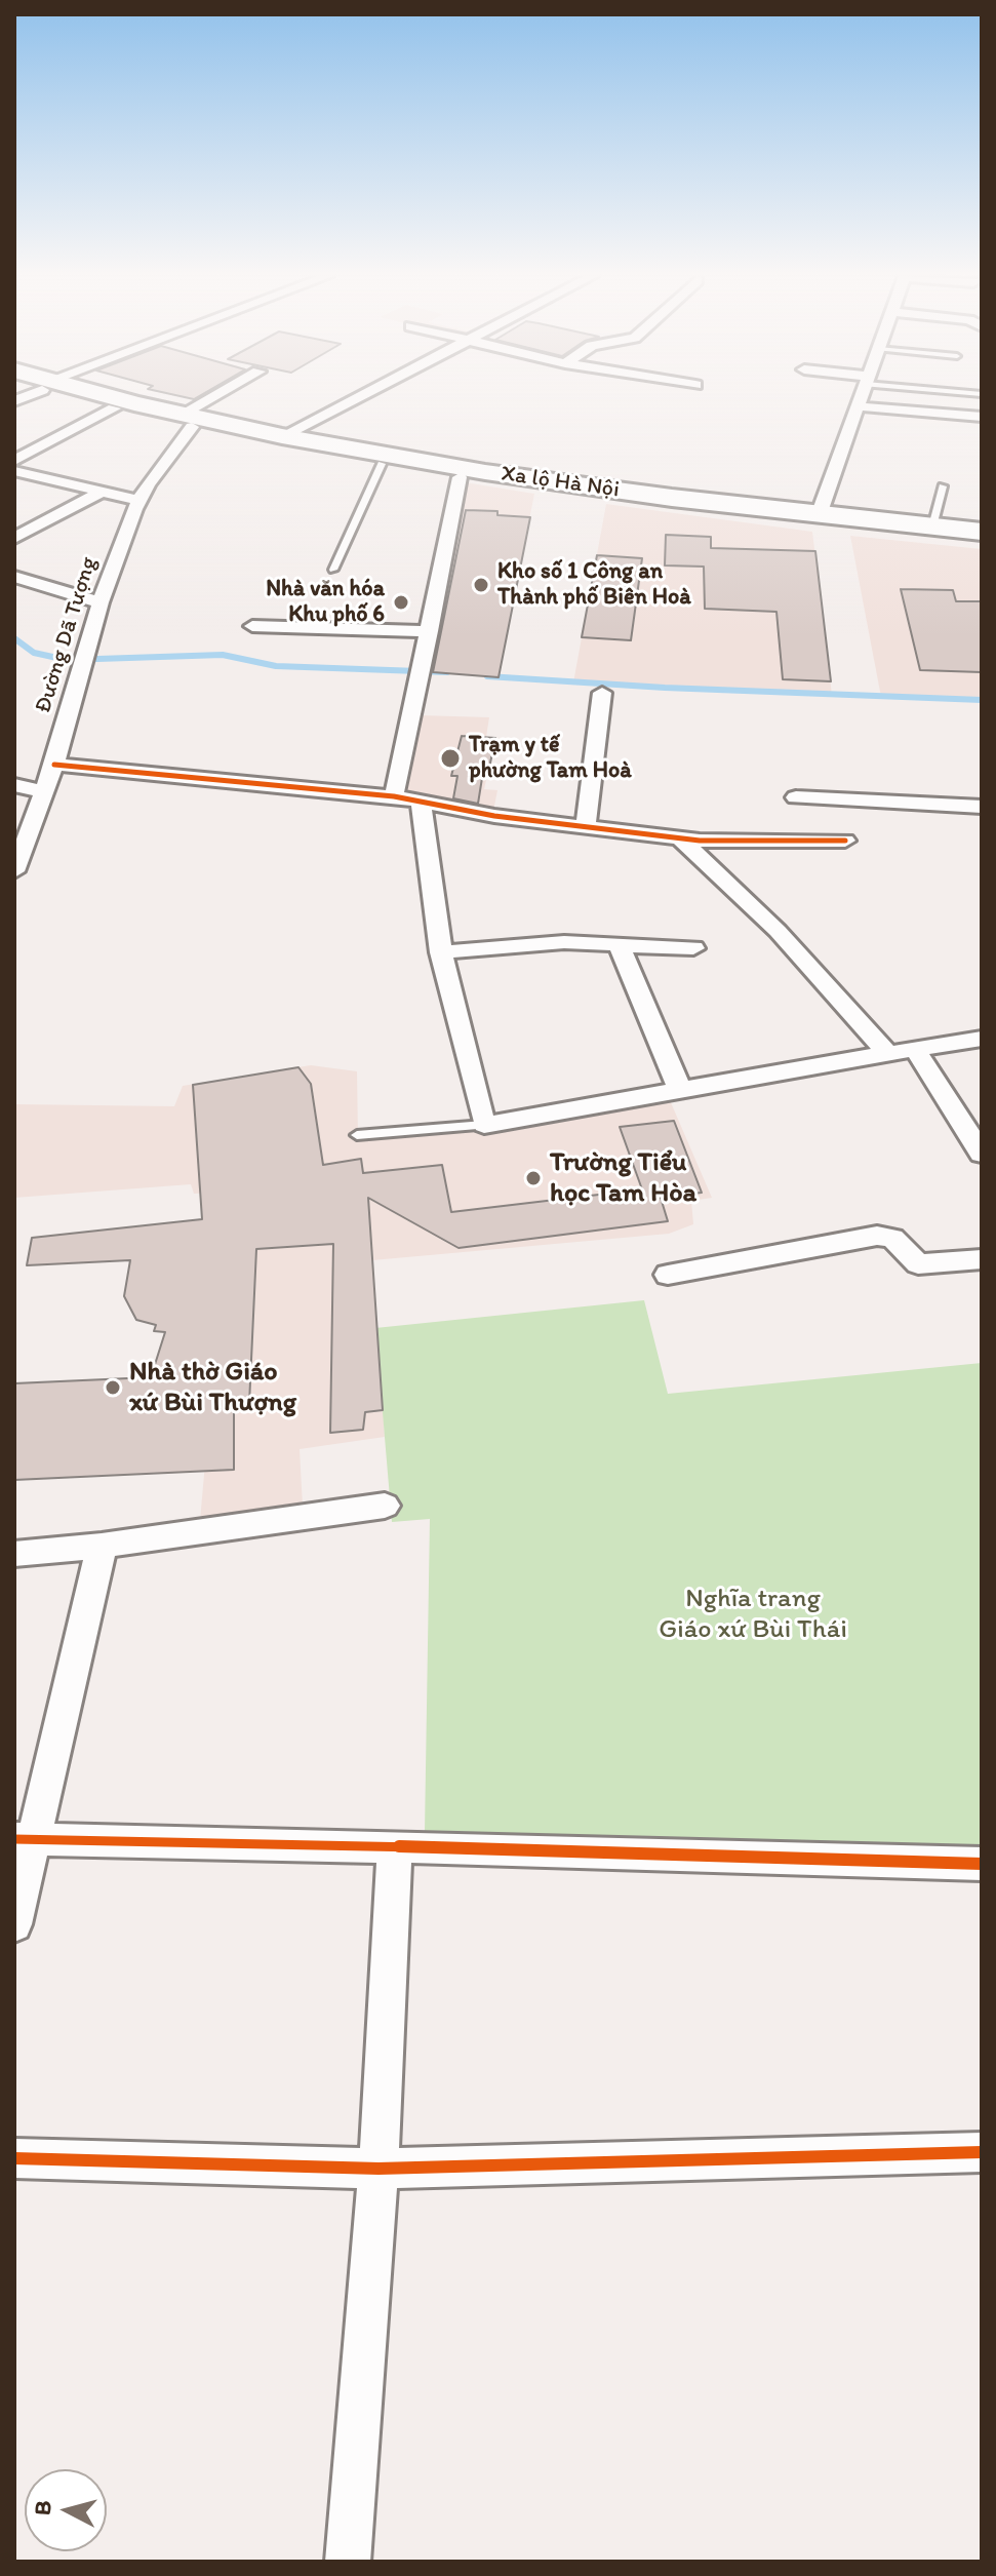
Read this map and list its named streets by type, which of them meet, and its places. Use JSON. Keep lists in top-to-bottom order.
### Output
{
  "streets": {
    "highway": ["Xa lộ Hà Nội"],
    "street": ["Đường Dã Tượng"]
  },
  "crossings": [
    ["Xa lộ Hà Nội", "Đường Dã Tượng"]
  ],
  "parks": ["Nghĩa trang Giáo xứ Bùi Thái"],
  "places": [
    "Kho số 1 Công an Thành phố Biên Hoà",
    "Nhà văn hóa Khu phố 6",
    "Trạm y tế phường Tam Hoà",
    "Trường Tiểu học Tam Hòa",
    "Nhà thờ Giáo xứ Bùi Thượng"
  ],
  "north": "left"
}
